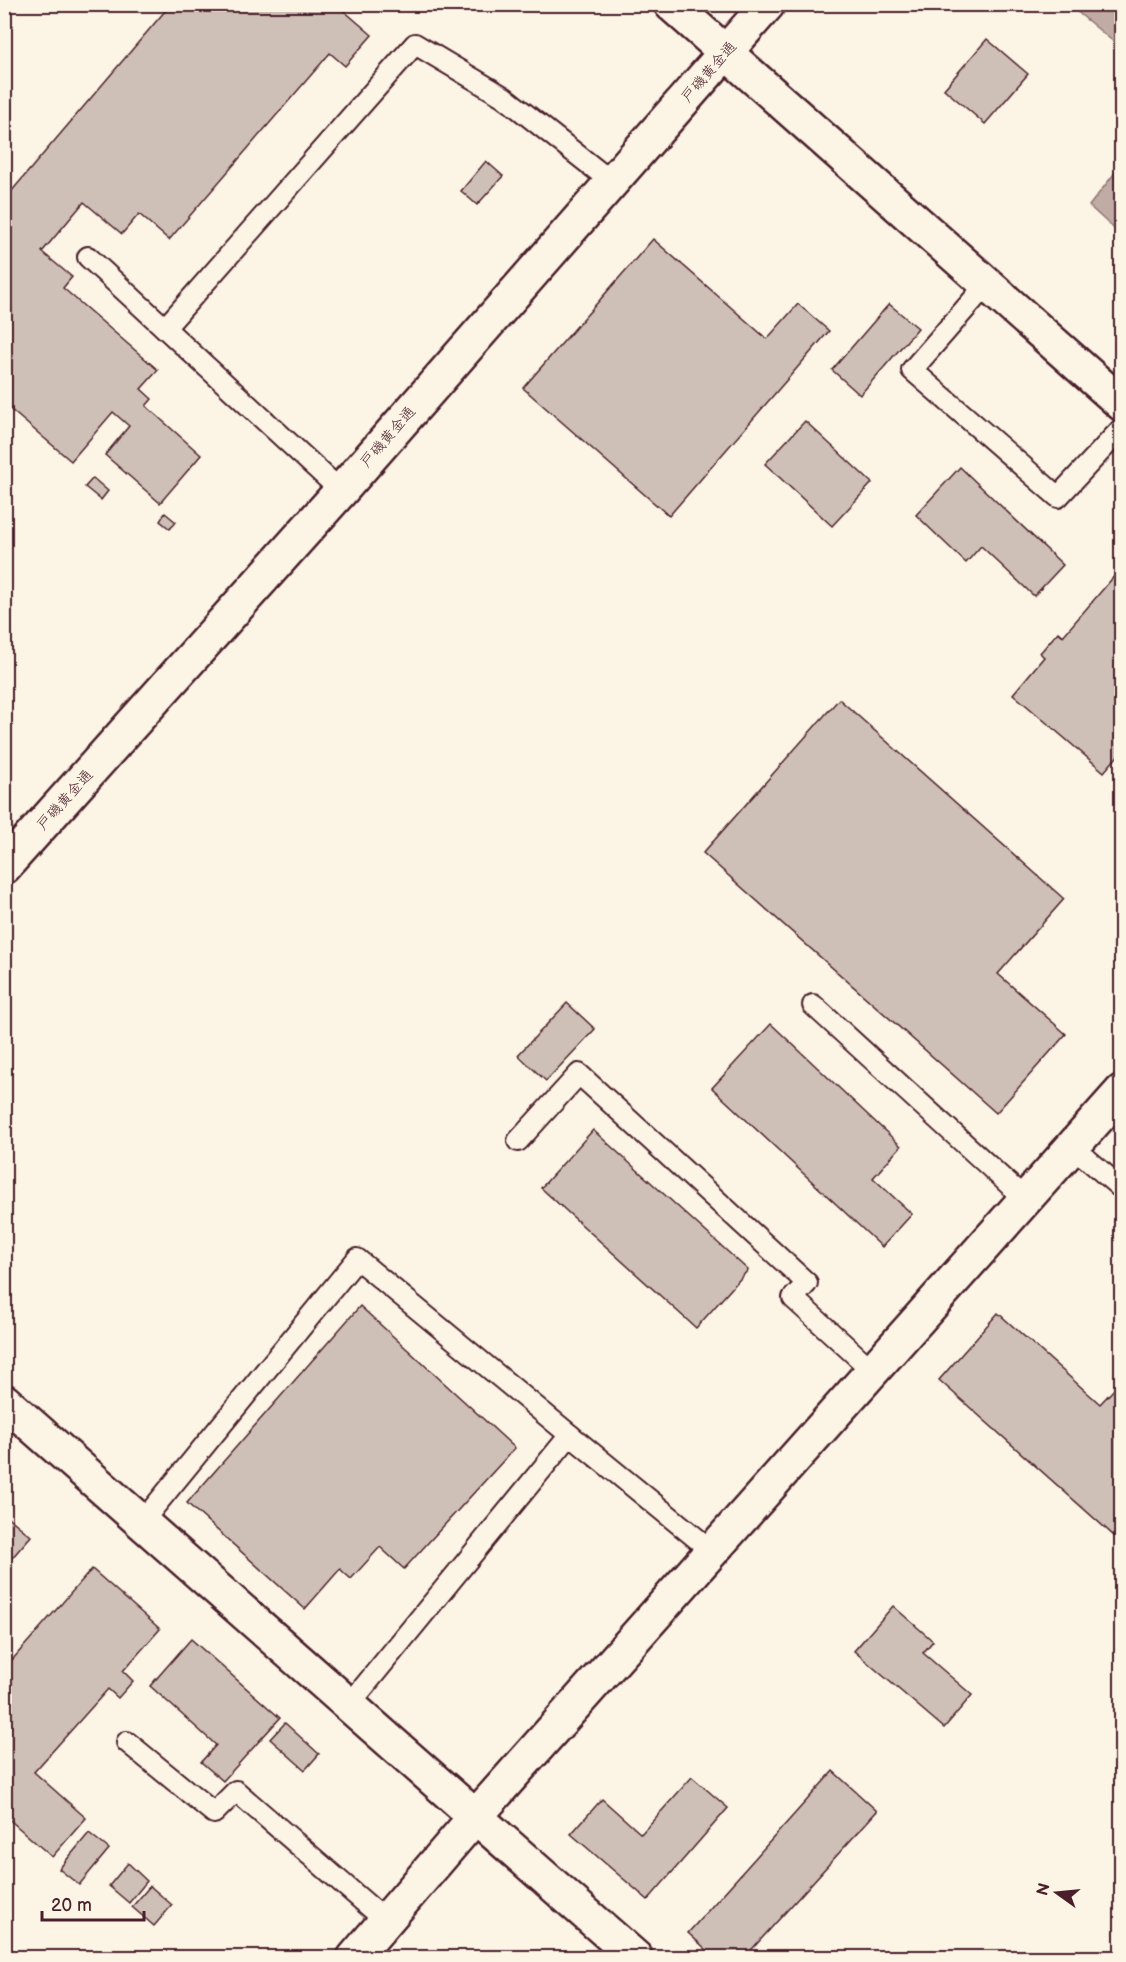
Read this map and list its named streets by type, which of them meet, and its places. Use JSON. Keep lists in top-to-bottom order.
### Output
{
  "streets": {
    "street": ["戸磯黄金通"]
  },
  "scale_bar": "20 m",
  "north": "left"
}
